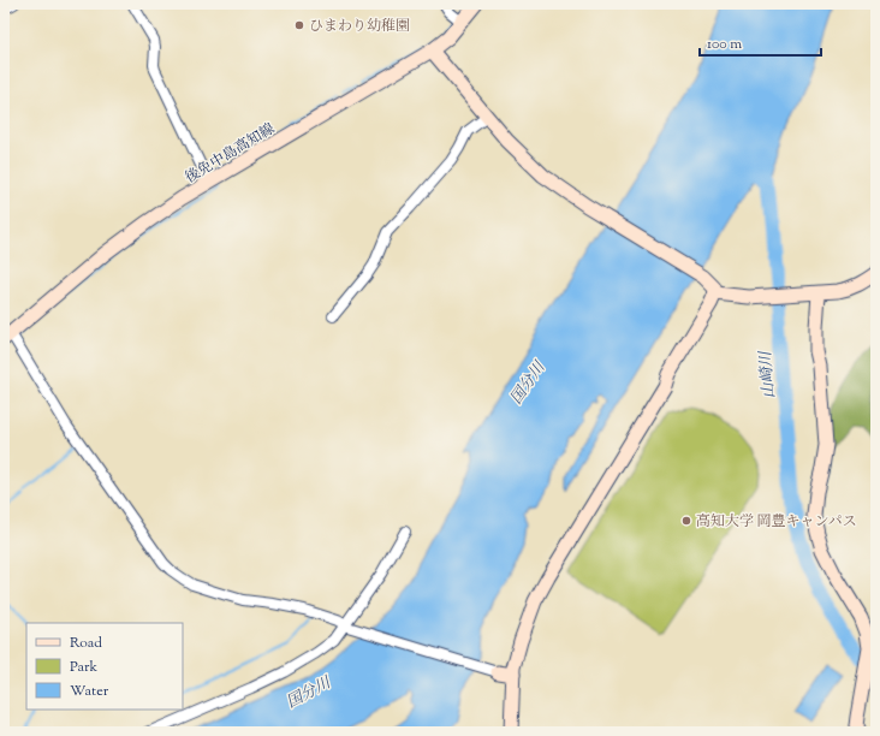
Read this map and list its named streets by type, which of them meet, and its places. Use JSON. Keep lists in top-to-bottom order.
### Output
{
  "streets": {
    "street": ["後免中島高知線"]
  },
  "water": ["山崎川", "国分川"],
  "places": ["ひまわり幼稚園", "高知大学 岡豊キャンパス"],
  "legend": ["Road", "Park", "Water"],
  "scale_bar": "100 m"
}
